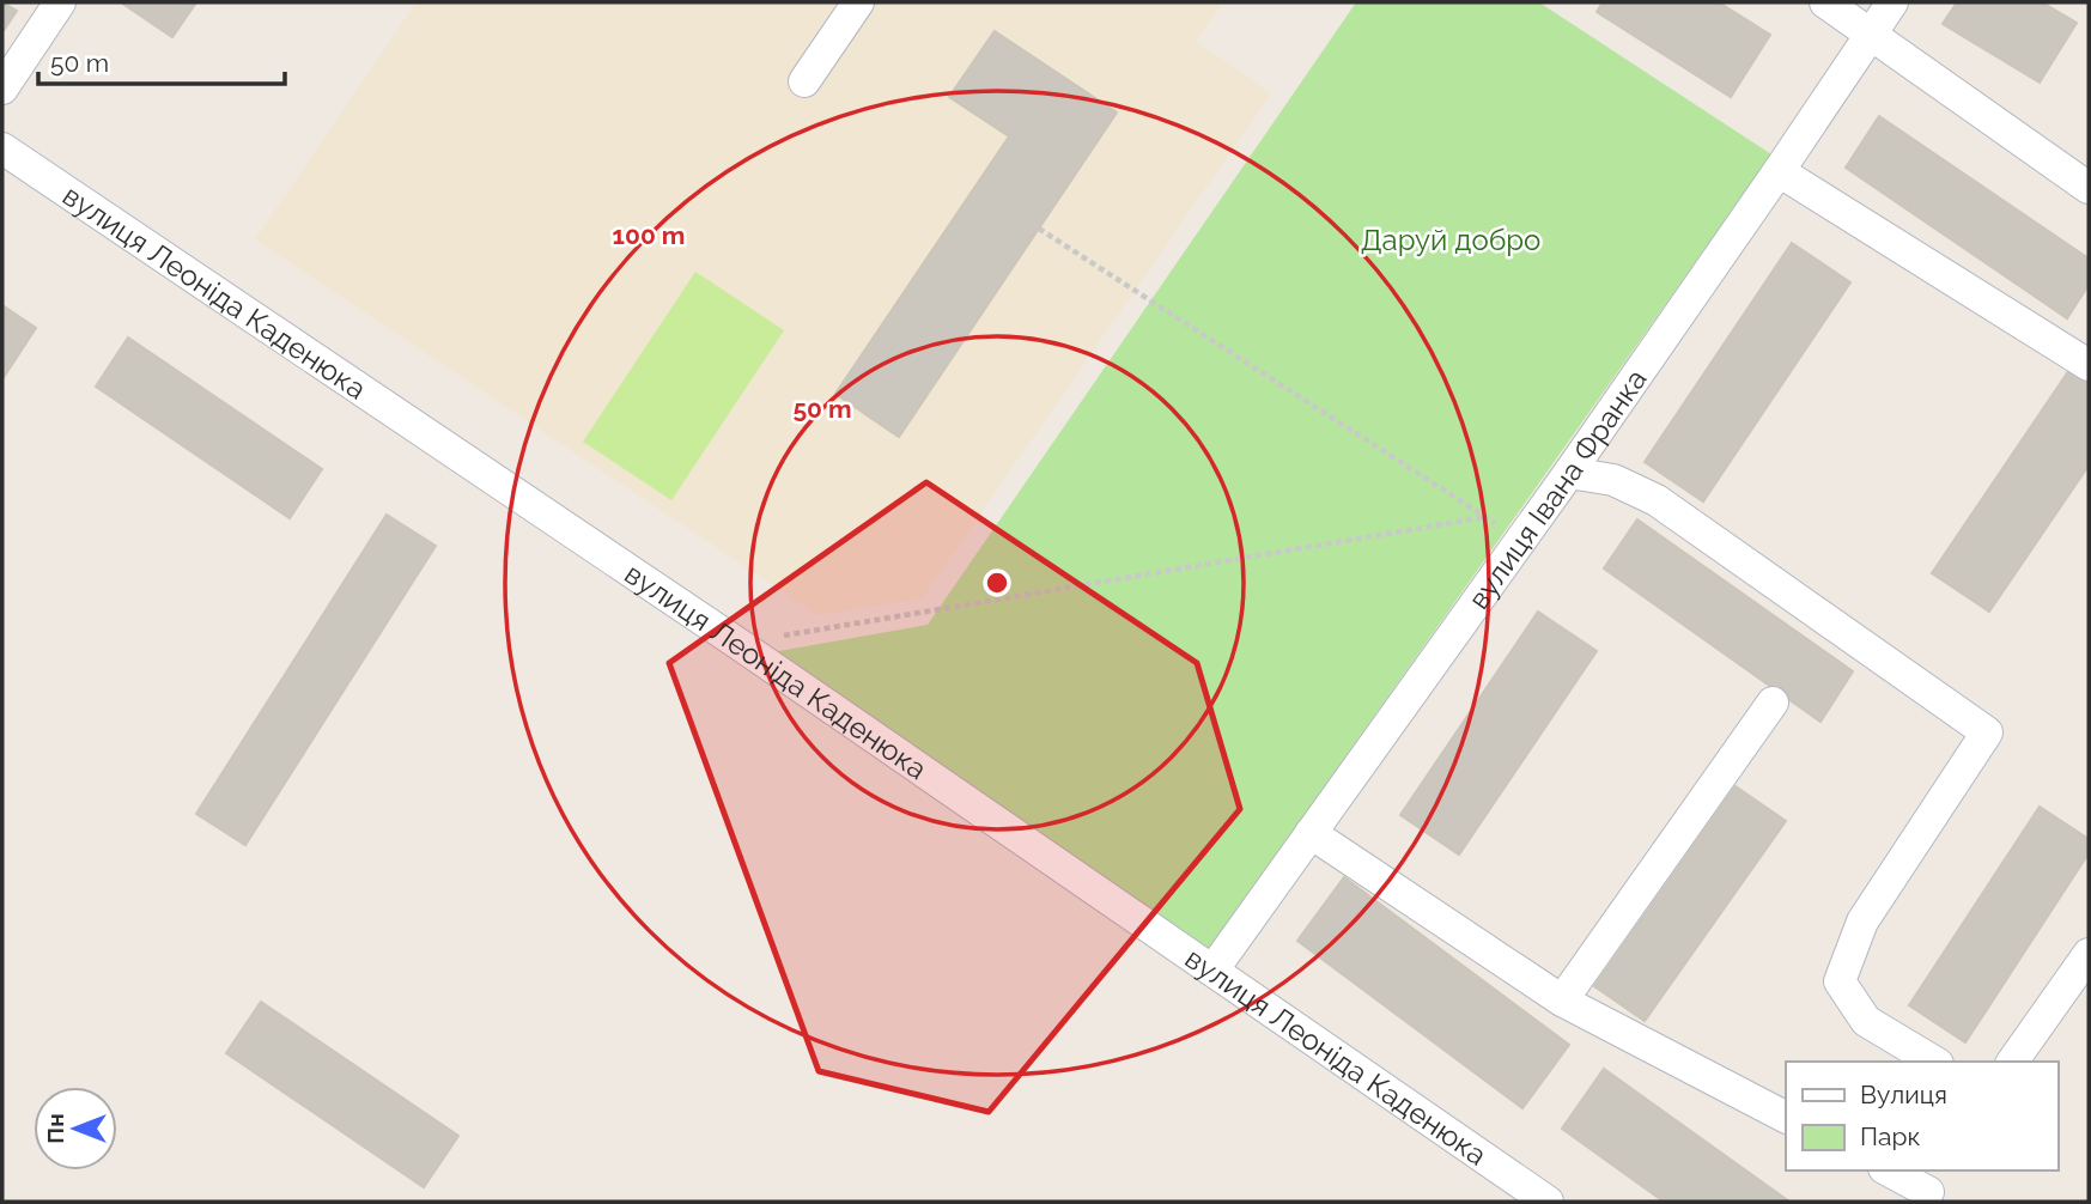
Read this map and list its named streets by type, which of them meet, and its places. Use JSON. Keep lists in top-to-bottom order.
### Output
{
  "streets": {
    "street": ["вулиця Леоніда Каденюка", "вулиця Івана Франка"]
  },
  "crossings": [
    ["вулиця Леоніда Каденюка", "вулиця Івана Франка"]
  ],
  "parks": ["Даруй добро"],
  "legend": ["Вулиця", "Парк"],
  "scale_bar": "50 m",
  "north": "left",
  "rings": ["100 m", "50 m"]
}
